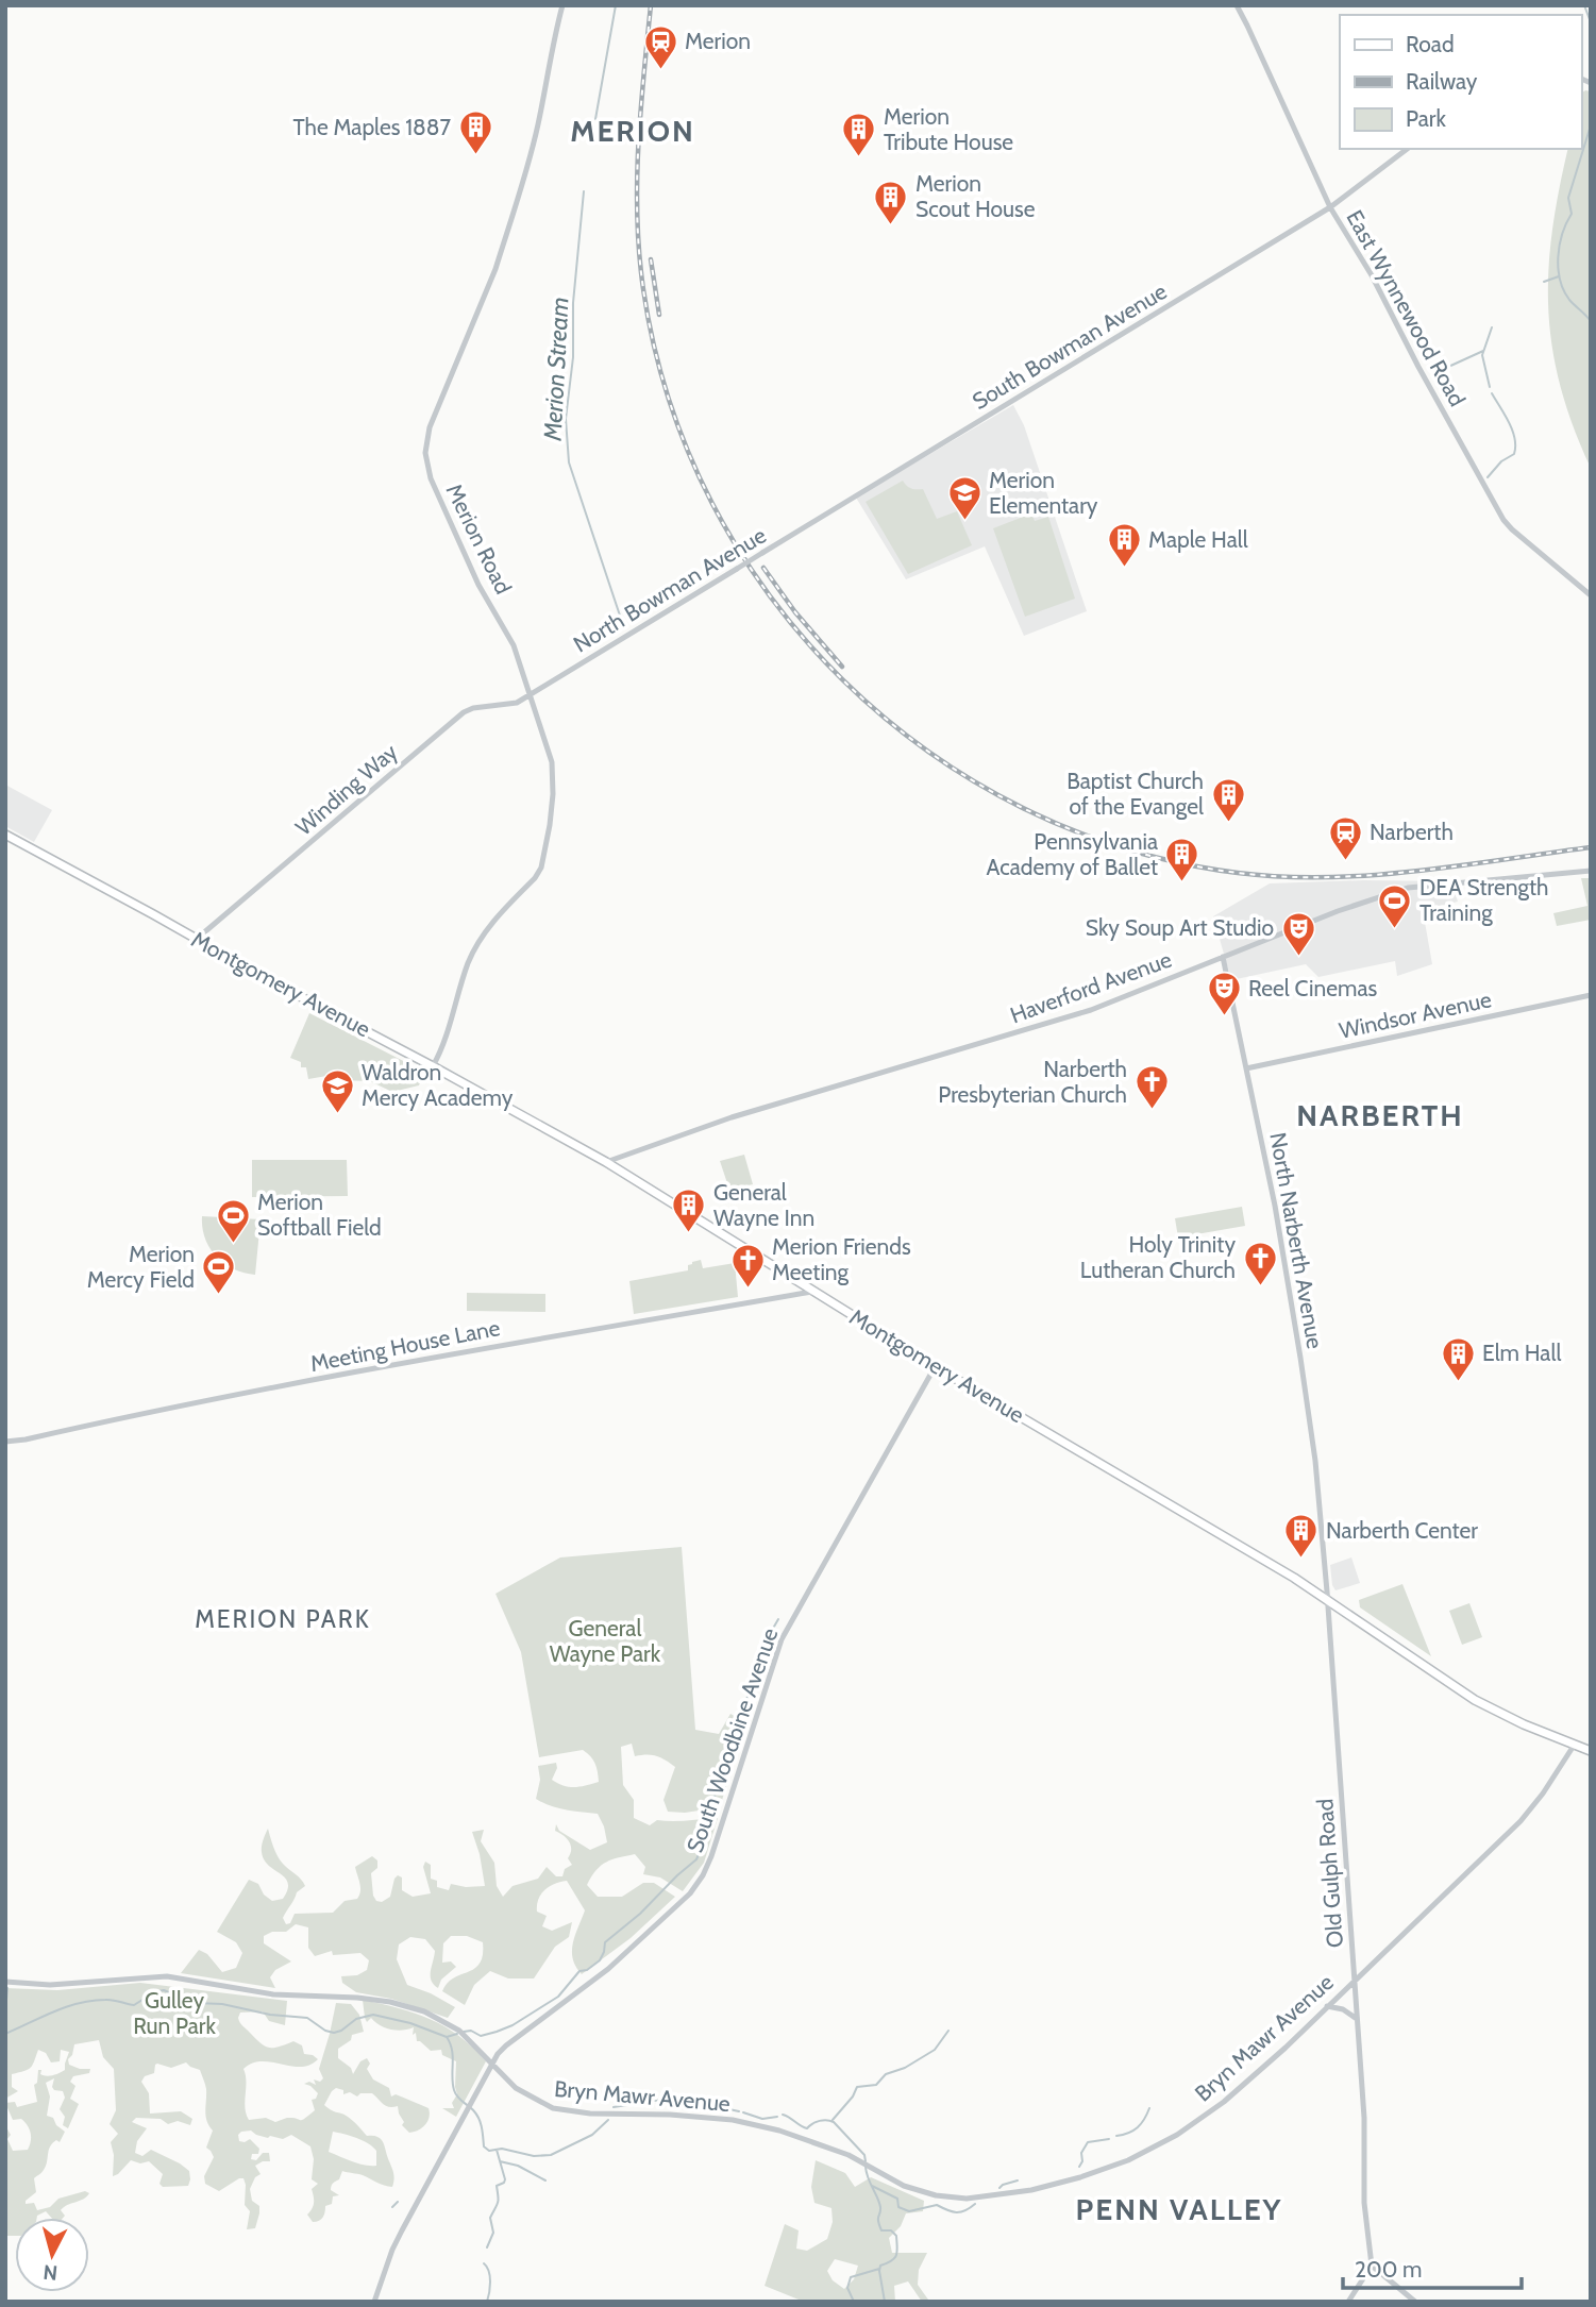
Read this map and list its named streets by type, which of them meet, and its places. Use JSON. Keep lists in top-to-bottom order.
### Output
{
  "streets": {
    "main road": ["Montgomery Avenue"],
    "street": [
      "East Wynnewood Road",
      "South Bowman Avenue",
      "Merion Road",
      "North Bowman Avenue",
      "Winding Way",
      "Haverford Avenue",
      "Windsor Avenue",
      "North Narberth Avenue",
      "Meeting House Lane",
      "South Woodbine Avenue",
      "Old Gulph Road",
      "Bryn Mawr Avenue"
    ]
  },
  "crossings": [
    ["East Wynnewood Road", "South Bowman Avenue"],
    ["South Bowman Avenue", "North Bowman Avenue"],
    ["Merion Road", "North Bowman Avenue"],
    ["Merion Road", "Winding Way"],
    ["Merion Road", "Montgomery Avenue"],
    ["North Bowman Avenue", "Winding Way"],
    ["Winding Way", "Montgomery Avenue"],
    ["Montgomery Avenue", "Haverford Avenue"],
    ["Montgomery Avenue", "North Narberth Avenue"],
    ["Montgomery Avenue", "Meeting House Lane"],
    ["Montgomery Avenue", "South Woodbine Avenue"],
    ["Montgomery Avenue", "Old Gulph Road"],
    ["Montgomery Avenue", "Bryn Mawr Avenue"],
    ["Haverford Avenue", "North Narberth Avenue"],
    ["Windsor Avenue", "North Narberth Avenue"],
    ["North Narberth Avenue", "Old Gulph Road"],
    ["South Woodbine Avenue", "Bryn Mawr Avenue"],
    ["Old Gulph Road", "Bryn Mawr Avenue"]
  ],
  "districts": [
    "MERION",
    "NARBERTH",
    "MERION PARK",
    "PENN VALLEY"
  ],
  "water": ["Merion Stream"],
  "parks": ["General Wayne Park", "Gulley Run Park"],
  "places": {
    "station": ["Merion", "Narberth"],
    "building": [
      "The Maples 1887",
      "Merion Tribute House",
      "Merion Scout House",
      "Maple Hall",
      "Baptist Church of the Evangel",
      "Pennsylvania Academy of Ballet",
      "General Wayne Inn",
      "Elm Hall",
      "Narberth Center"
    ],
    "school or university": ["Merion Elementary", "Waldron Mercy Academy"],
    "sports": ["DEA Strength Training", "Merion Softball Field", "Merion Mercy Field"],
    "theatre": ["Sky Soup Art Studio", "Reel Cinemas"],
    "church": ["Narberth Presbyterian Church", "Holy Trinity Lutheran Church", "Merion Friends Meeting"]
  },
  "legend": ["Road", "Railway", "Park"],
  "scale_bar": "200 m",
  "north": "bottom"
}
